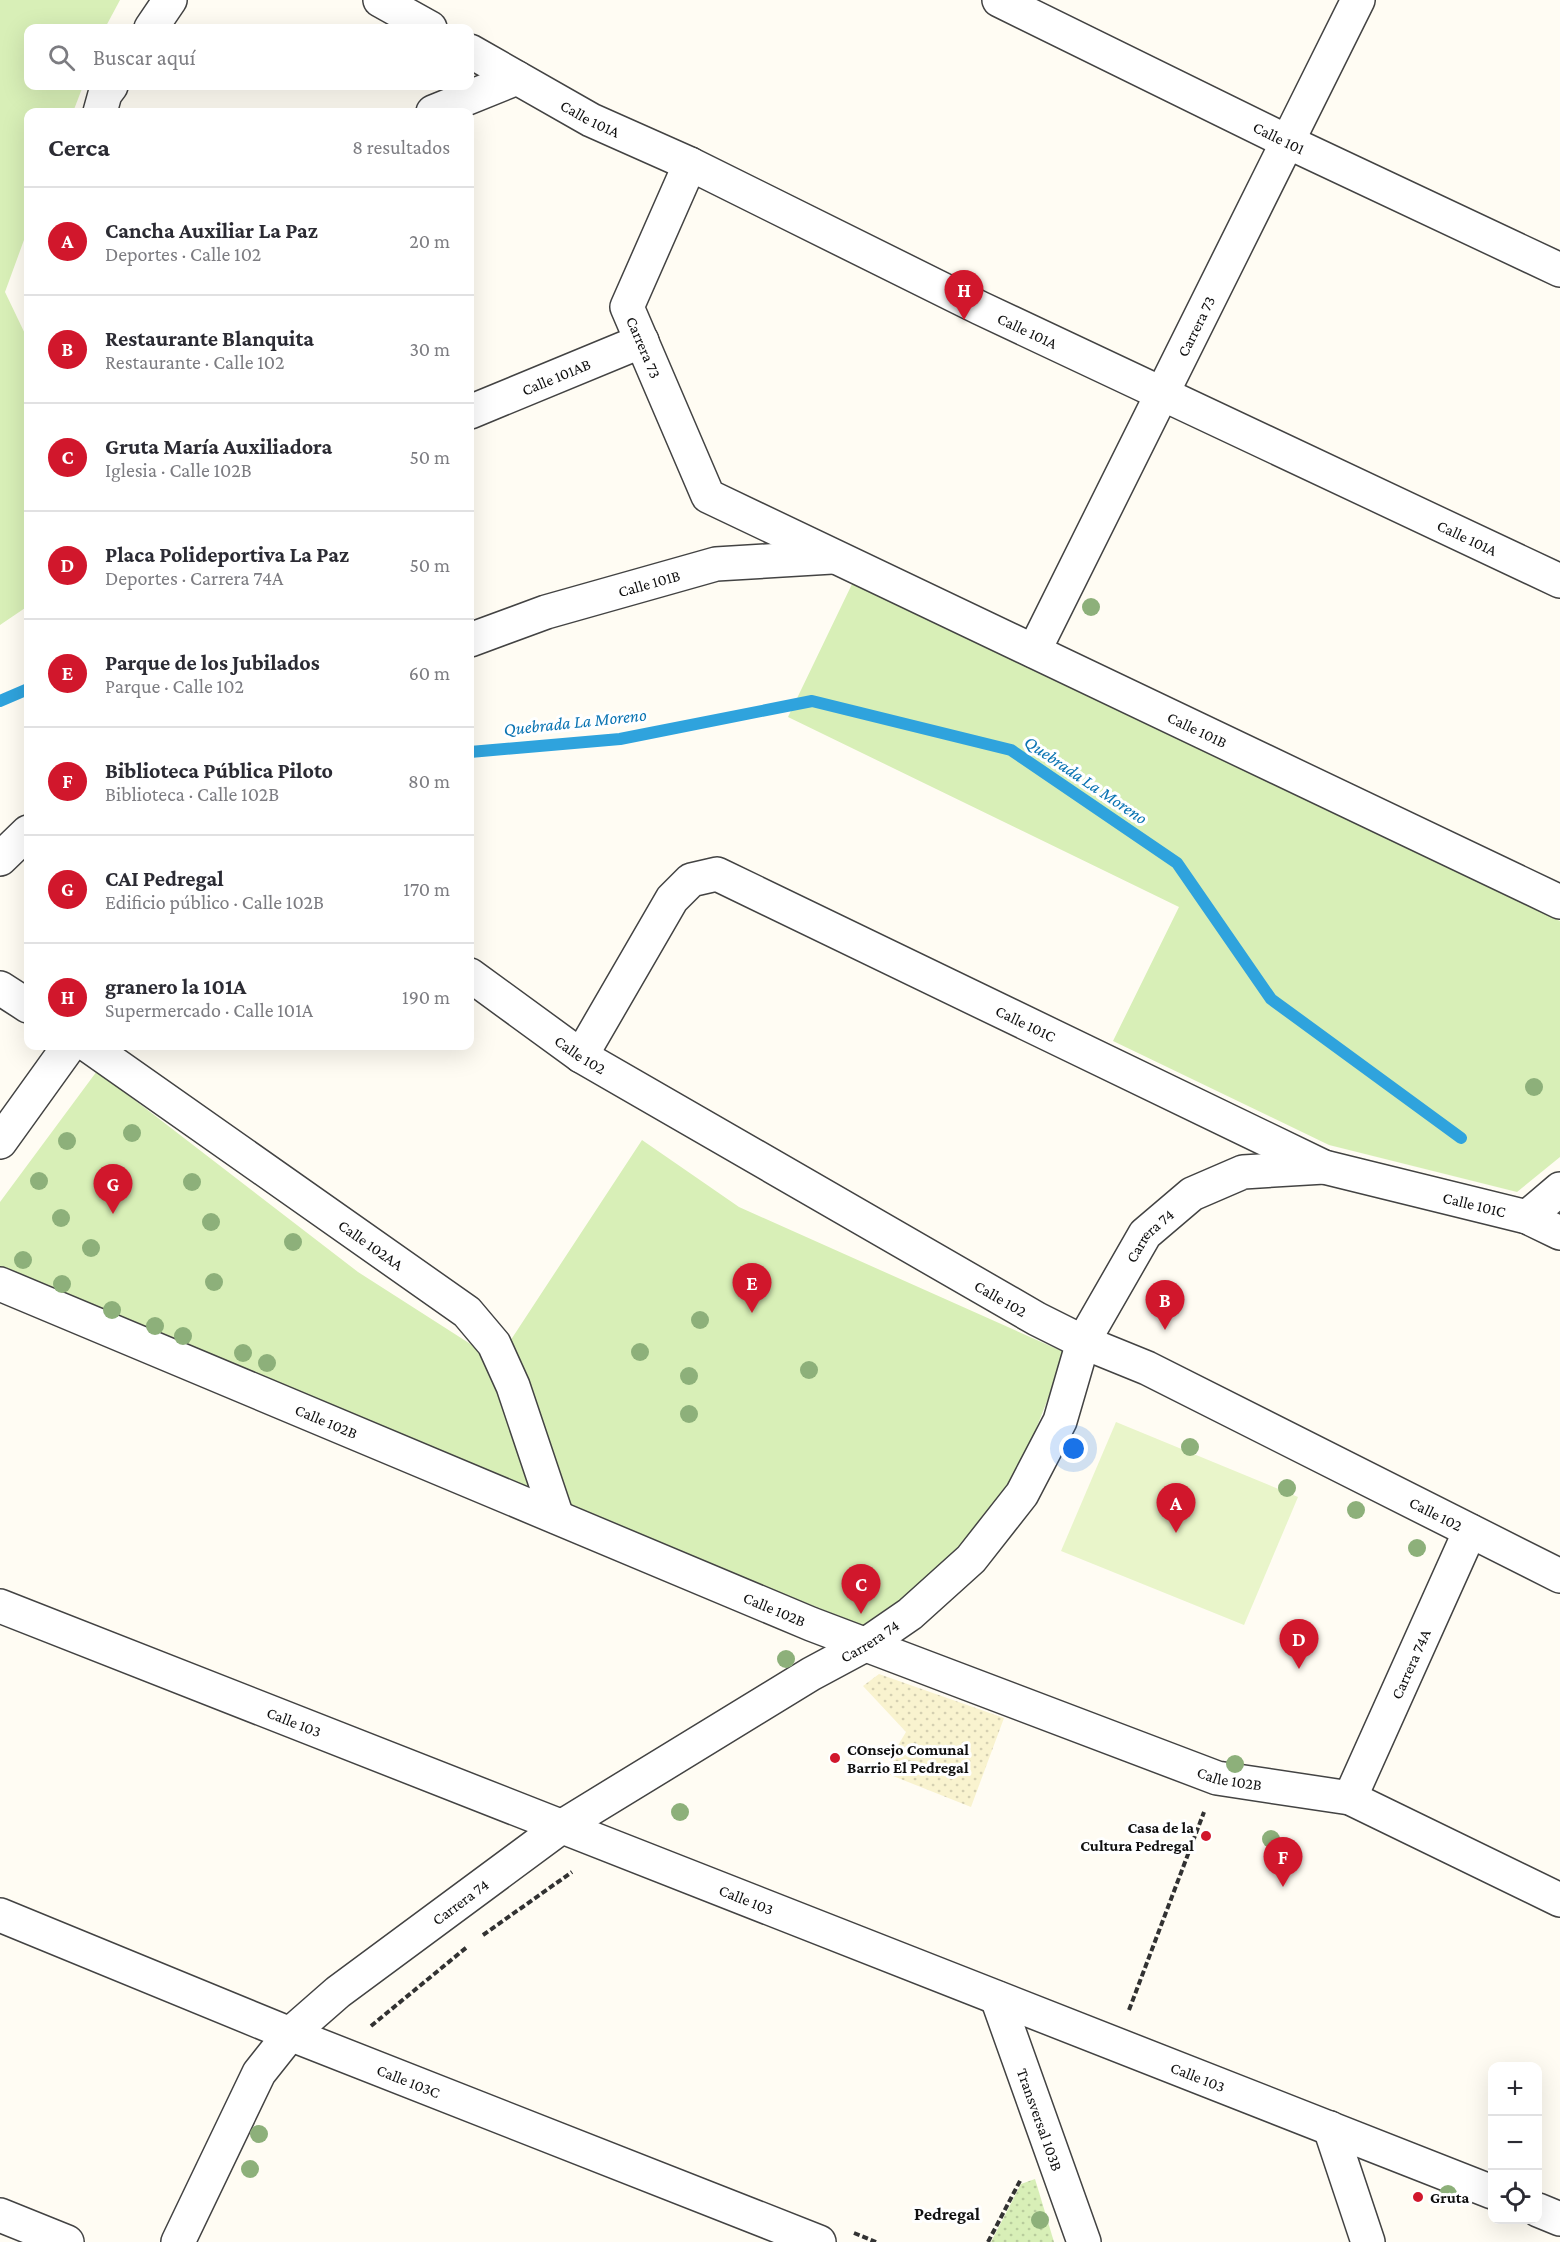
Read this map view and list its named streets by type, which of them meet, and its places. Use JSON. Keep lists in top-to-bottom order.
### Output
{
  "streets": {
    "street": [
      "Calle 101A",
      "Calle 101",
      "Carrera 73",
      "Calle 101AB",
      "Calle 101B",
      "Calle 101C",
      "Calle 102",
      "Carrera 74",
      "Calle 102AA",
      "Calle 102B",
      "Carrera 74A",
      "Calle 103",
      "Calle 103C",
      "Transversal 103B"
    ]
  },
  "crossings": [
    ["Calle 101A", "Carrera 73"],
    ["Calle 101", "Carrera 73"],
    ["Carrera 73", "Calle 101AB"],
    ["Carrera 73", "Calle 101B"],
    ["Calle 101C", "Calle 102"],
    ["Calle 101C", "Carrera 74"],
    ["Calle 102", "Carrera 74"],
    ["Calle 102", "Carrera 74A"],
    ["Carrera 74", "Calle 102B"],
    ["Carrera 74", "Calle 103"],
    ["Carrera 74", "Calle 103C"],
    ["Calle 102AA", "Calle 102B"],
    ["Calle 102B", "Carrera 74A"],
    ["Calle 103", "Transversal 103B"]
  ],
  "districts": ["Pedregal"],
  "water": ["Quebrada La Moreno"],
  "places": ["COnsejo Comunal Barrio El Pedregal", "Casa de la Cultura Pedregal", "Gruta"],
  "page": {
    "search": "Buscar aquí",
    "heading": ["Cerca", "8 resultados"],
    "list": [
      {
        "mark": "A",
        "name": "Cancha Auxiliar La Paz",
        "note": "Deportes · Calle 102",
        "value": "20 m"
      },
      {
        "mark": "B",
        "name": "Restaurante Blanquita",
        "note": "Restaurante · Calle 102",
        "value": "30 m"
      },
      {
        "mark": "C",
        "name": "Gruta María Auxiliadora",
        "note": "Iglesia · Calle 102B",
        "value": "50 m"
      },
      {
        "mark": "D",
        "name": "Placa Polideportiva La Paz",
        "note": "Deportes · Carrera 74A",
        "value": "50 m"
      },
      {
        "mark": "E",
        "name": "Parque de los Jubilados",
        "note": "Parque · Calle 102",
        "value": "60 m"
      },
      {
        "mark": "F",
        "name": "Biblioteca Pública Piloto",
        "note": "Biblioteca · Calle 102B",
        "value": "80 m"
      },
      {
        "mark": "G",
        "name": "CAI Pedregal",
        "note": "Edificio público · Calle 102B",
        "value": "170 m"
      },
      {
        "mark": "H",
        "name": "granero la 101A",
        "note": "Supermercado · Calle 101A",
        "value": "190 m"
      }
    ],
    "pins": [
      "H",
      "G",
      "E",
      "B",
      "A",
      "C",
      "D",
      "F"
    ],
    "map_buttons": ["+", "−"]
  }
}
